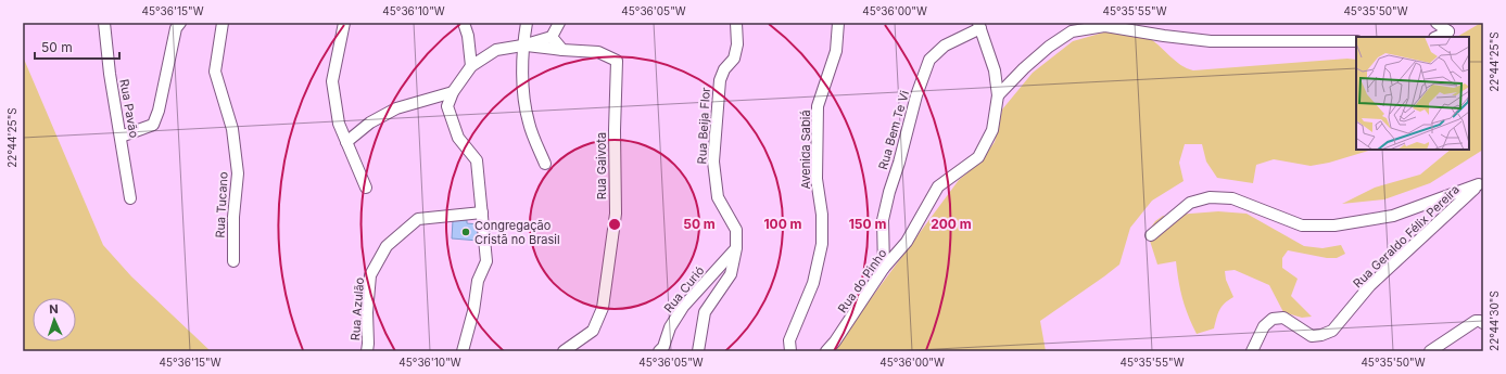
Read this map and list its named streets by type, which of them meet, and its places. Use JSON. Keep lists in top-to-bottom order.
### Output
{
  "streets": {
    "street": [
      "Rua Pavão",
      "Rua Beija Flor",
      "Rua Bem Te Vi",
      "Avenida Sabiá",
      "Rua Gaivota",
      "Rua Tucano",
      "Rua Geraldo Félix Pereira",
      "Rua do Pinho",
      "Rua Curió",
      "Rua Azulão"
    ]
  },
  "crossings": [
    ["Rua Beija Flor", "Rua Curió"],
    ["Rua Bem Te Vi", "Rua do Pinho"]
  ],
  "places": ["Congregação Cristã no Brasil"],
  "scale_bar": "50 m",
  "north": "top",
  "coordinates": [
    "45°36'15\"W",
    "45°36'10\"W",
    "45°36'05\"W",
    "45°36'00\"W",
    "45°35'55\"W",
    "45°35'50\"W",
    "22°44'25\"S",
    "22°44'30\"S"
  ],
  "rings": [
    "50 m",
    "100 m",
    "150 m",
    "200 m"
  ]
}
